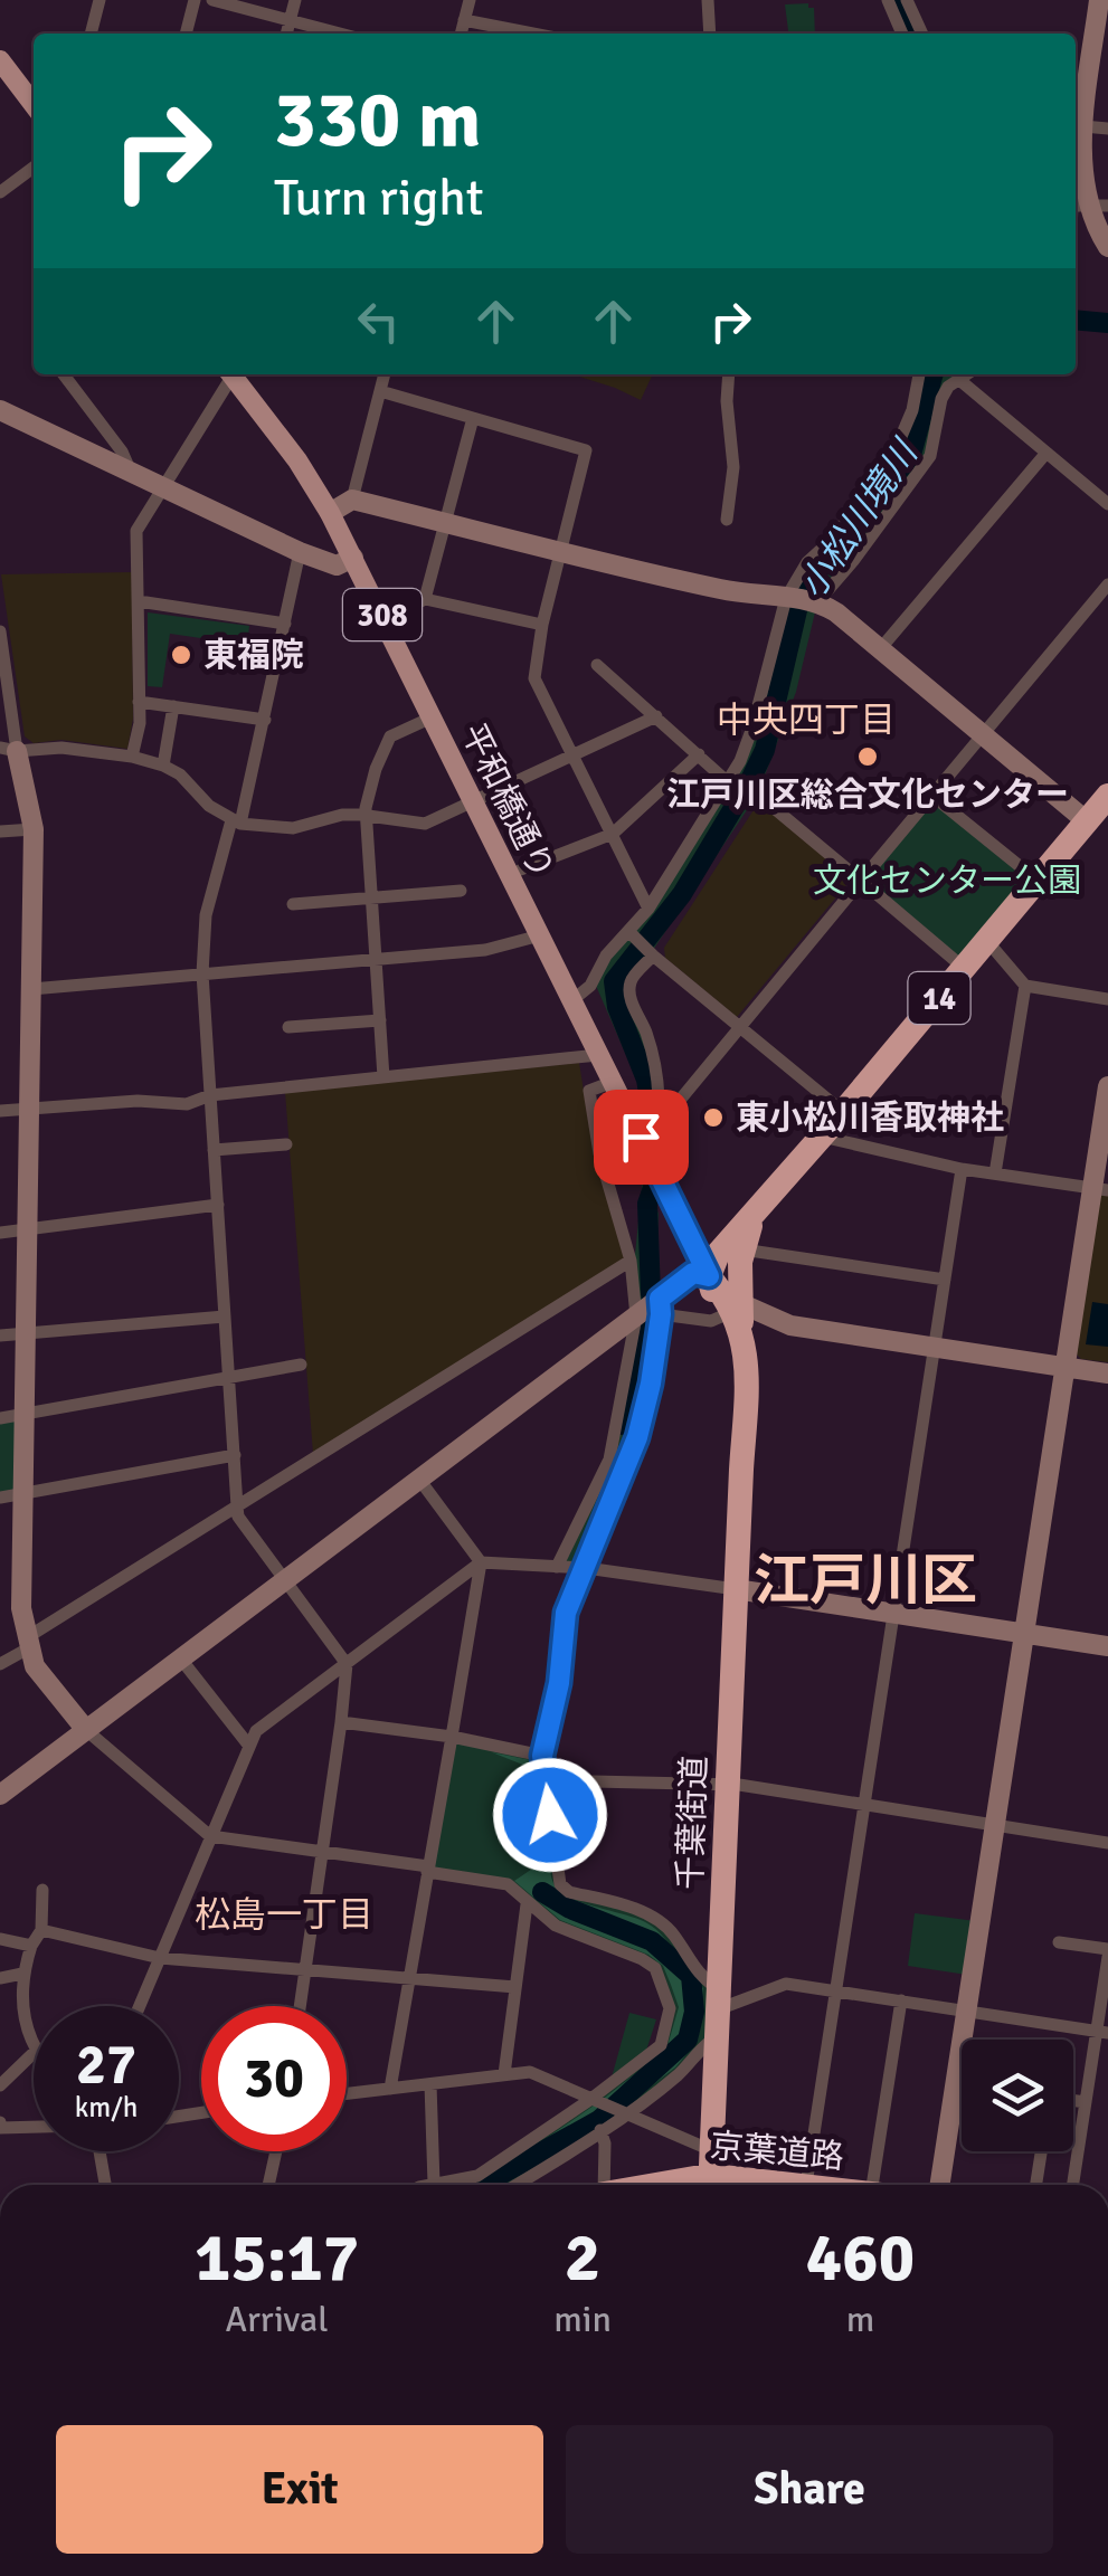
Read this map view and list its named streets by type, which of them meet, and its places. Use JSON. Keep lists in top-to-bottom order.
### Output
{
  "streets": {
    "highway": ["14", "千葉街道", "京葉道路"],
    "main road": ["308", "平和橋通り"]
  },
  "crossings": [
    ["平和橋通り", "14"],
    ["平和橋通り", "千葉街道"],
    ["14", "千葉街道"],
    ["千葉街道", "京葉道路"]
  ],
  "districts": ["中央四丁目", "江戸川区", "松島一丁目"],
  "water": ["小松川境川"],
  "parks": ["文化センター公園"],
  "places": ["東福院", "江戸川区総合文化センター", "東小松川香取神社"],
  "page": {
    "turn": ["330 m", "Turn right"],
    "speed": "27 km/h",
    "limit": "30",
    "eta": [
      "15:17",
      "Arrival",
      "2",
      "min",
      "460",
      "m"
    ],
    "buttons": ["Exit", "Share"]
  }
}
